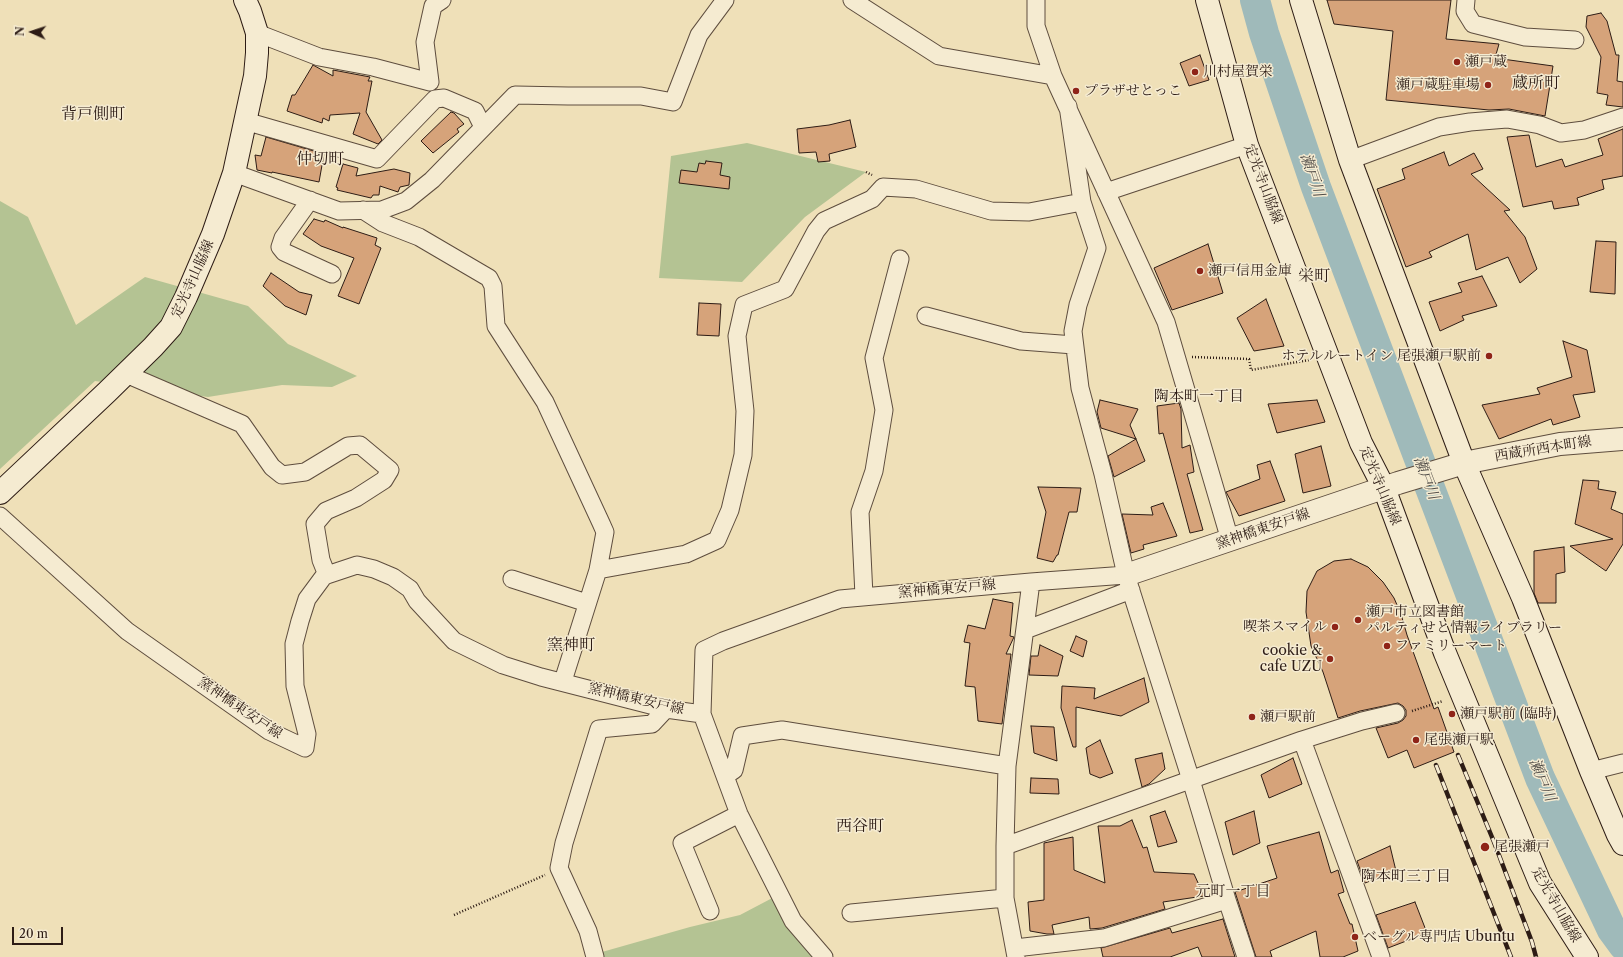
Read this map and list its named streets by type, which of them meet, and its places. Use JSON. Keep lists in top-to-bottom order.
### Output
{
  "streets": {
    "main road": ["定光寺山脇線", "西蔵所西本町線", "窯神橋東安戸線"]
  },
  "crossings": [
    ["定光寺山脇線", "窯神橋東安戸線"],
    ["西蔵所西本町線", "窯神橋東安戸線"]
  ],
  "districts": [
    "蔵所町",
    "背戸側町",
    "仲切町",
    "栄町",
    "陶本町一丁目",
    "窯神町",
    "西谷町",
    "陶本町三丁目",
    "元町一丁目"
  ],
  "water": ["瀬戸川"],
  "places": [
    "瀬戸蔵",
    "川村屋賀栄",
    "瀬戸蔵駐車場",
    "プラザせとっこ",
    "瀬戸信用金庫",
    "ホテルルートイン 尾張瀬戸駅前",
    "瀬戸市立図書館 パルティせと情報ライブラリー",
    "喫茶スマイル",
    "ファミリーマート",
    "cookie & cafe UZU",
    "瀬戸駅前 (臨時)",
    "瀬戸駅前",
    "尾張瀬戸駅",
    "尾張瀬戸",
    "ベーグル専門店 Ubuntu"
  ],
  "scale_bar": "20 m",
  "north": "left"
}
